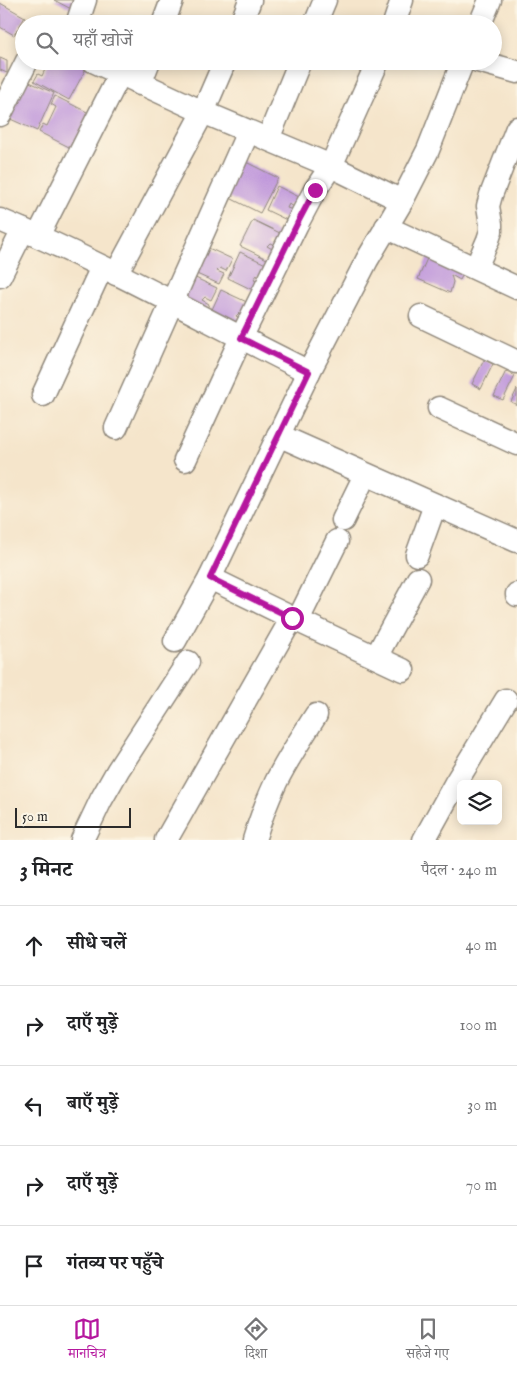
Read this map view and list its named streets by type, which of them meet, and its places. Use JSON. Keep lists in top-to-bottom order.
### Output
{
  "scale_bar": "50 m",
  "page": {
    "search": "यहाँ खोजें",
    "scale": "50 m",
    "heading": ["3 मिनट", "पैदल · 240 m"],
    "list": [
      ["सीधे चलें", "40 m"],
      ["दाएँ मुड़ें", "100 m"],
      ["बाएँ मुड़ें", "30 m"],
      ["दाएँ मुड़ें", "70 m"],
      "गंतव्य पर पहुँचे"
    ],
    "nav": ["मानचित्र", "दिशा", "सहेजे गए"]
  }
}
